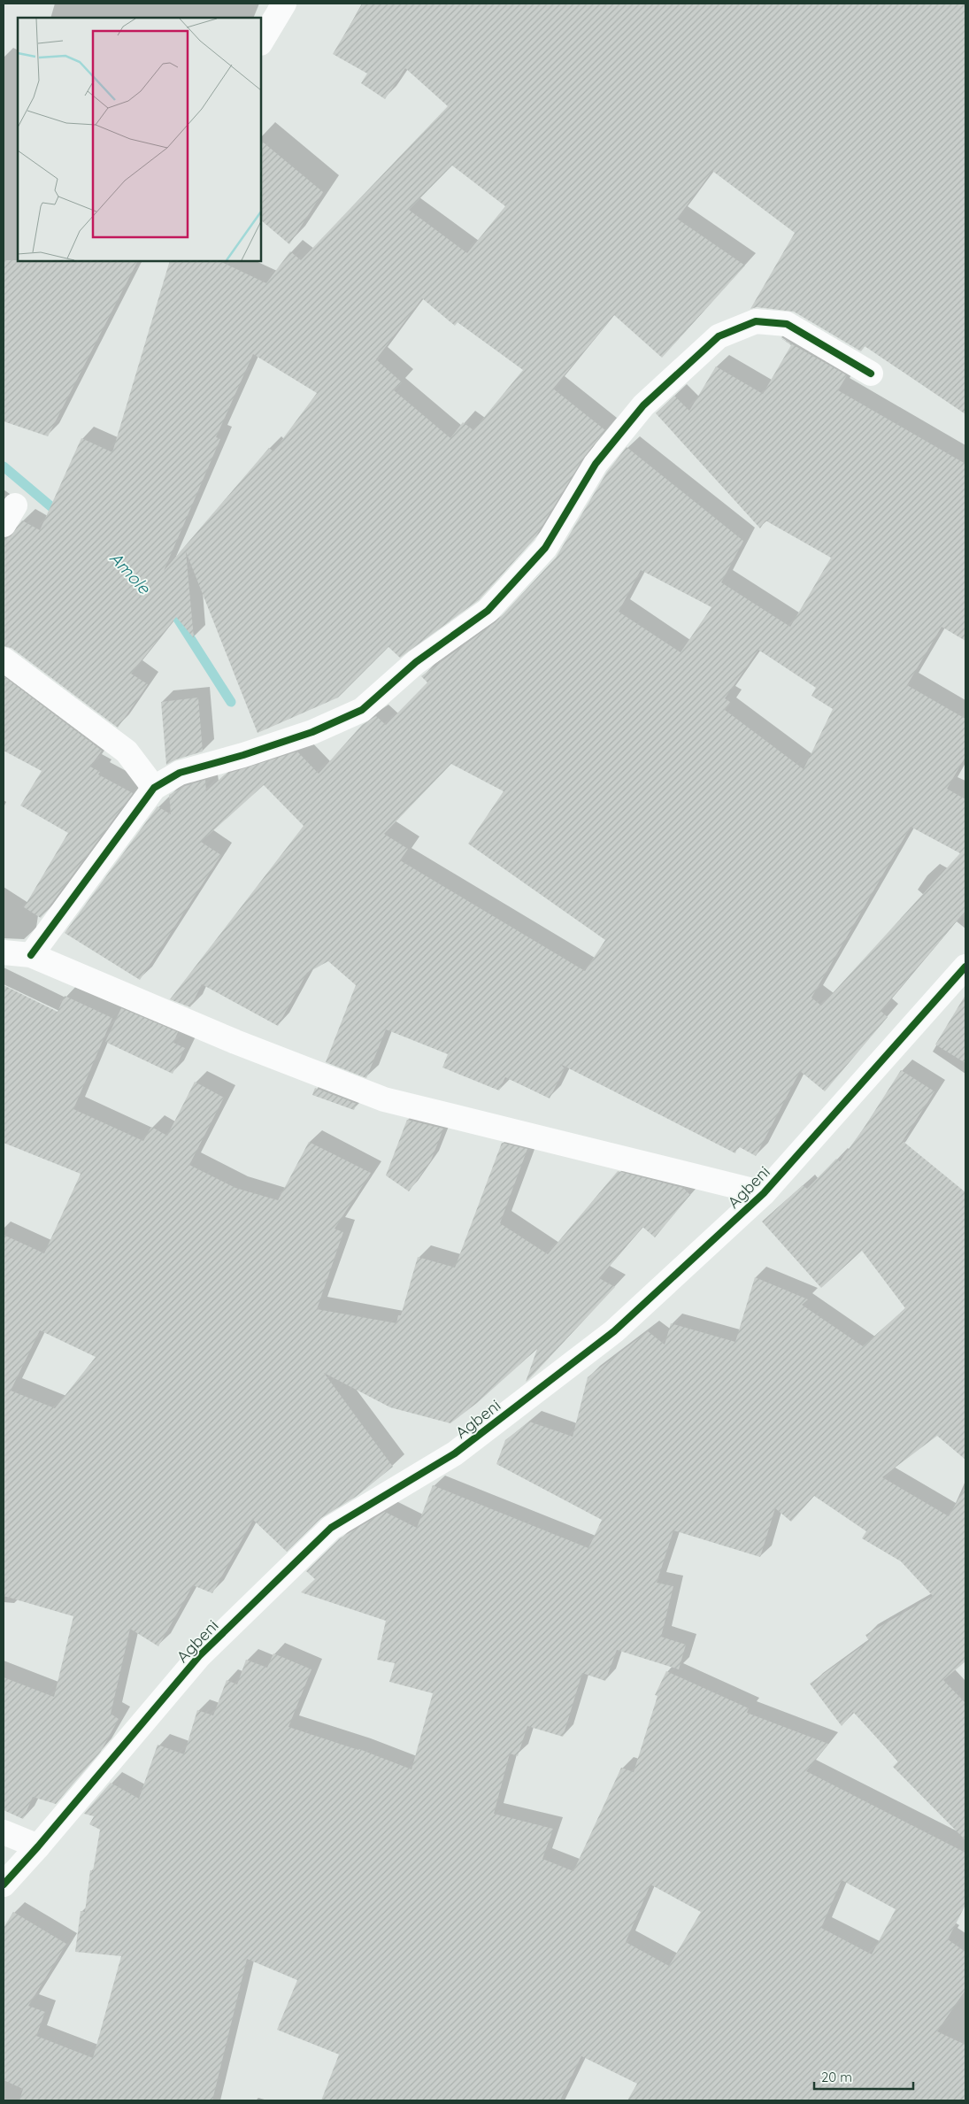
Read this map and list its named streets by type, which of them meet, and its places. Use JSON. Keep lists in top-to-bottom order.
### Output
{
  "streets": {
    "street": ["Agbeni"]
  },
  "water": ["Amole"],
  "scale_bar": "20 m"
}
